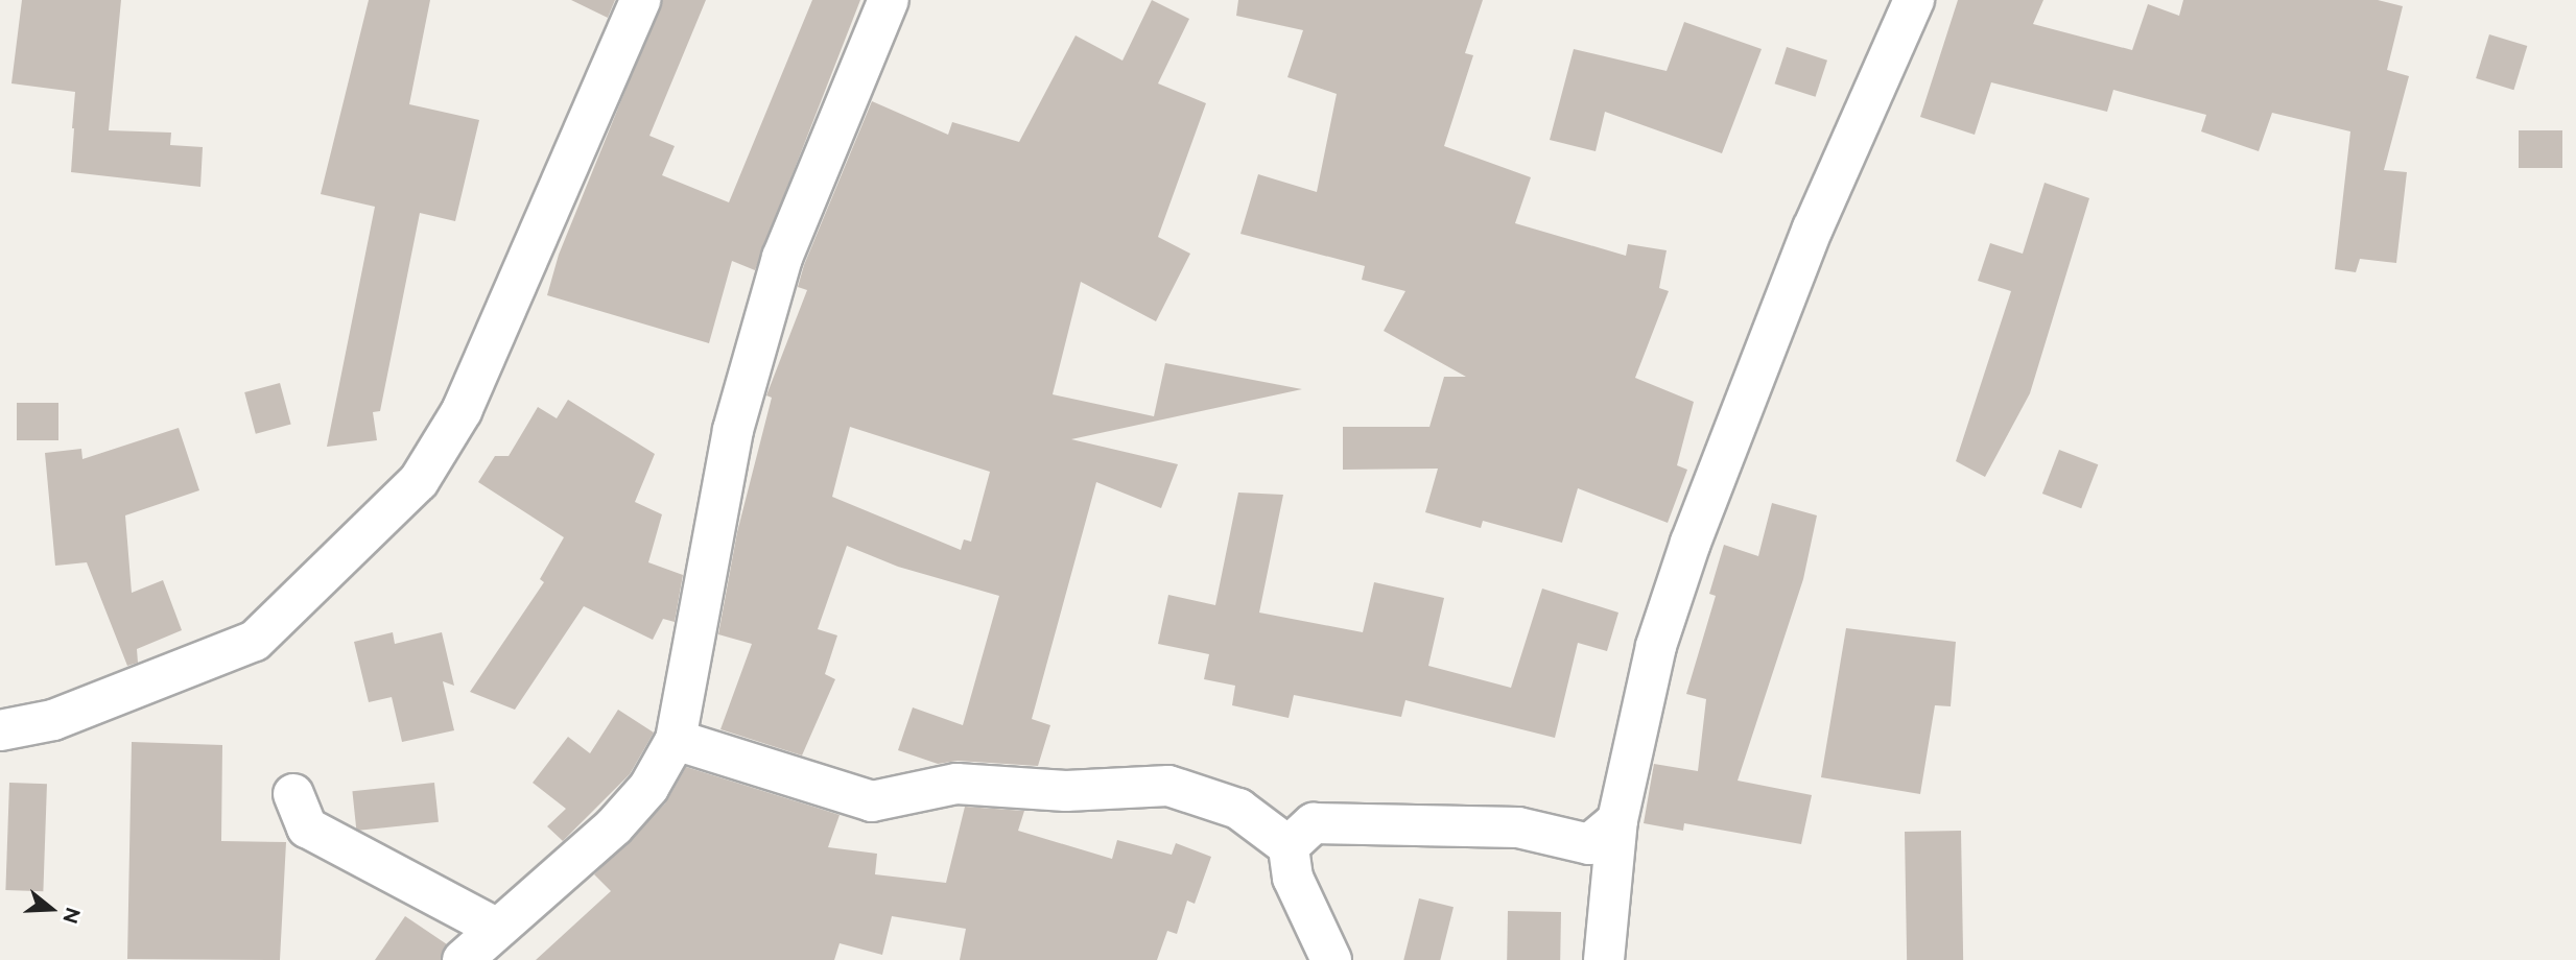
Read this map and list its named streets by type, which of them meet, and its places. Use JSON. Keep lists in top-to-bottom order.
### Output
{
  "north": "right"
}
